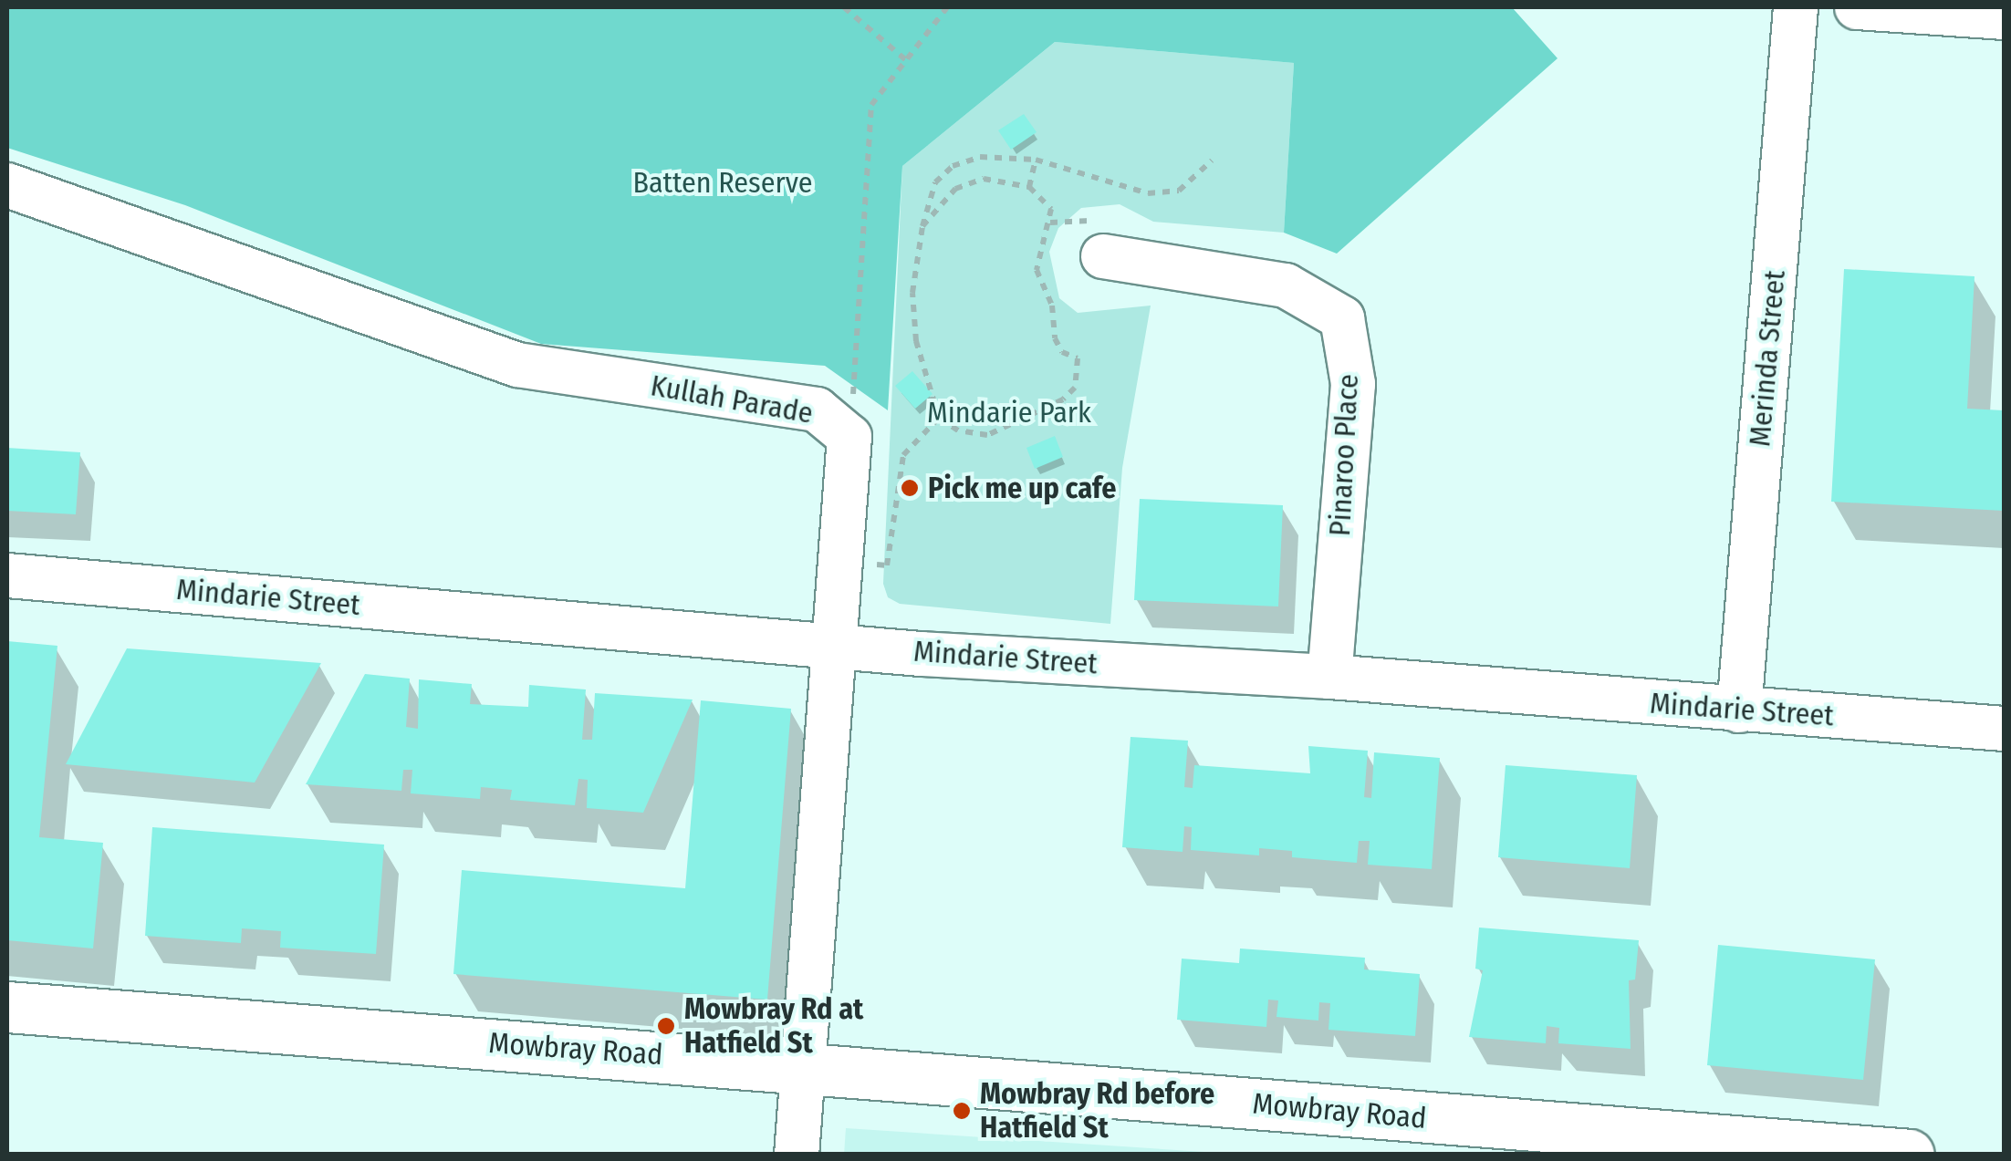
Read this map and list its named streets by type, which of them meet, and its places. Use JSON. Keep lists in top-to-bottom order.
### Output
{
  "streets": {
    "main road": ["Mowbray Road"],
    "street": [
      "Merinda Street",
      "Kullah Parade",
      "Pinaroo Place",
      "Mindarie Street"
    ]
  },
  "crossings": [
    ["Merinda Street", "Mindarie Street"],
    ["Kullah Parade", "Mindarie Street"],
    ["Kullah Parade", "Mowbray Road"],
    ["Pinaroo Place", "Mindarie Street"]
  ],
  "parks": ["Batten Reserve", "Mindarie Park"],
  "places": ["Pick me up cafe", "Mowbray Rd at Hatfield St", "Mowbray Rd before Hatfield St"]
}
